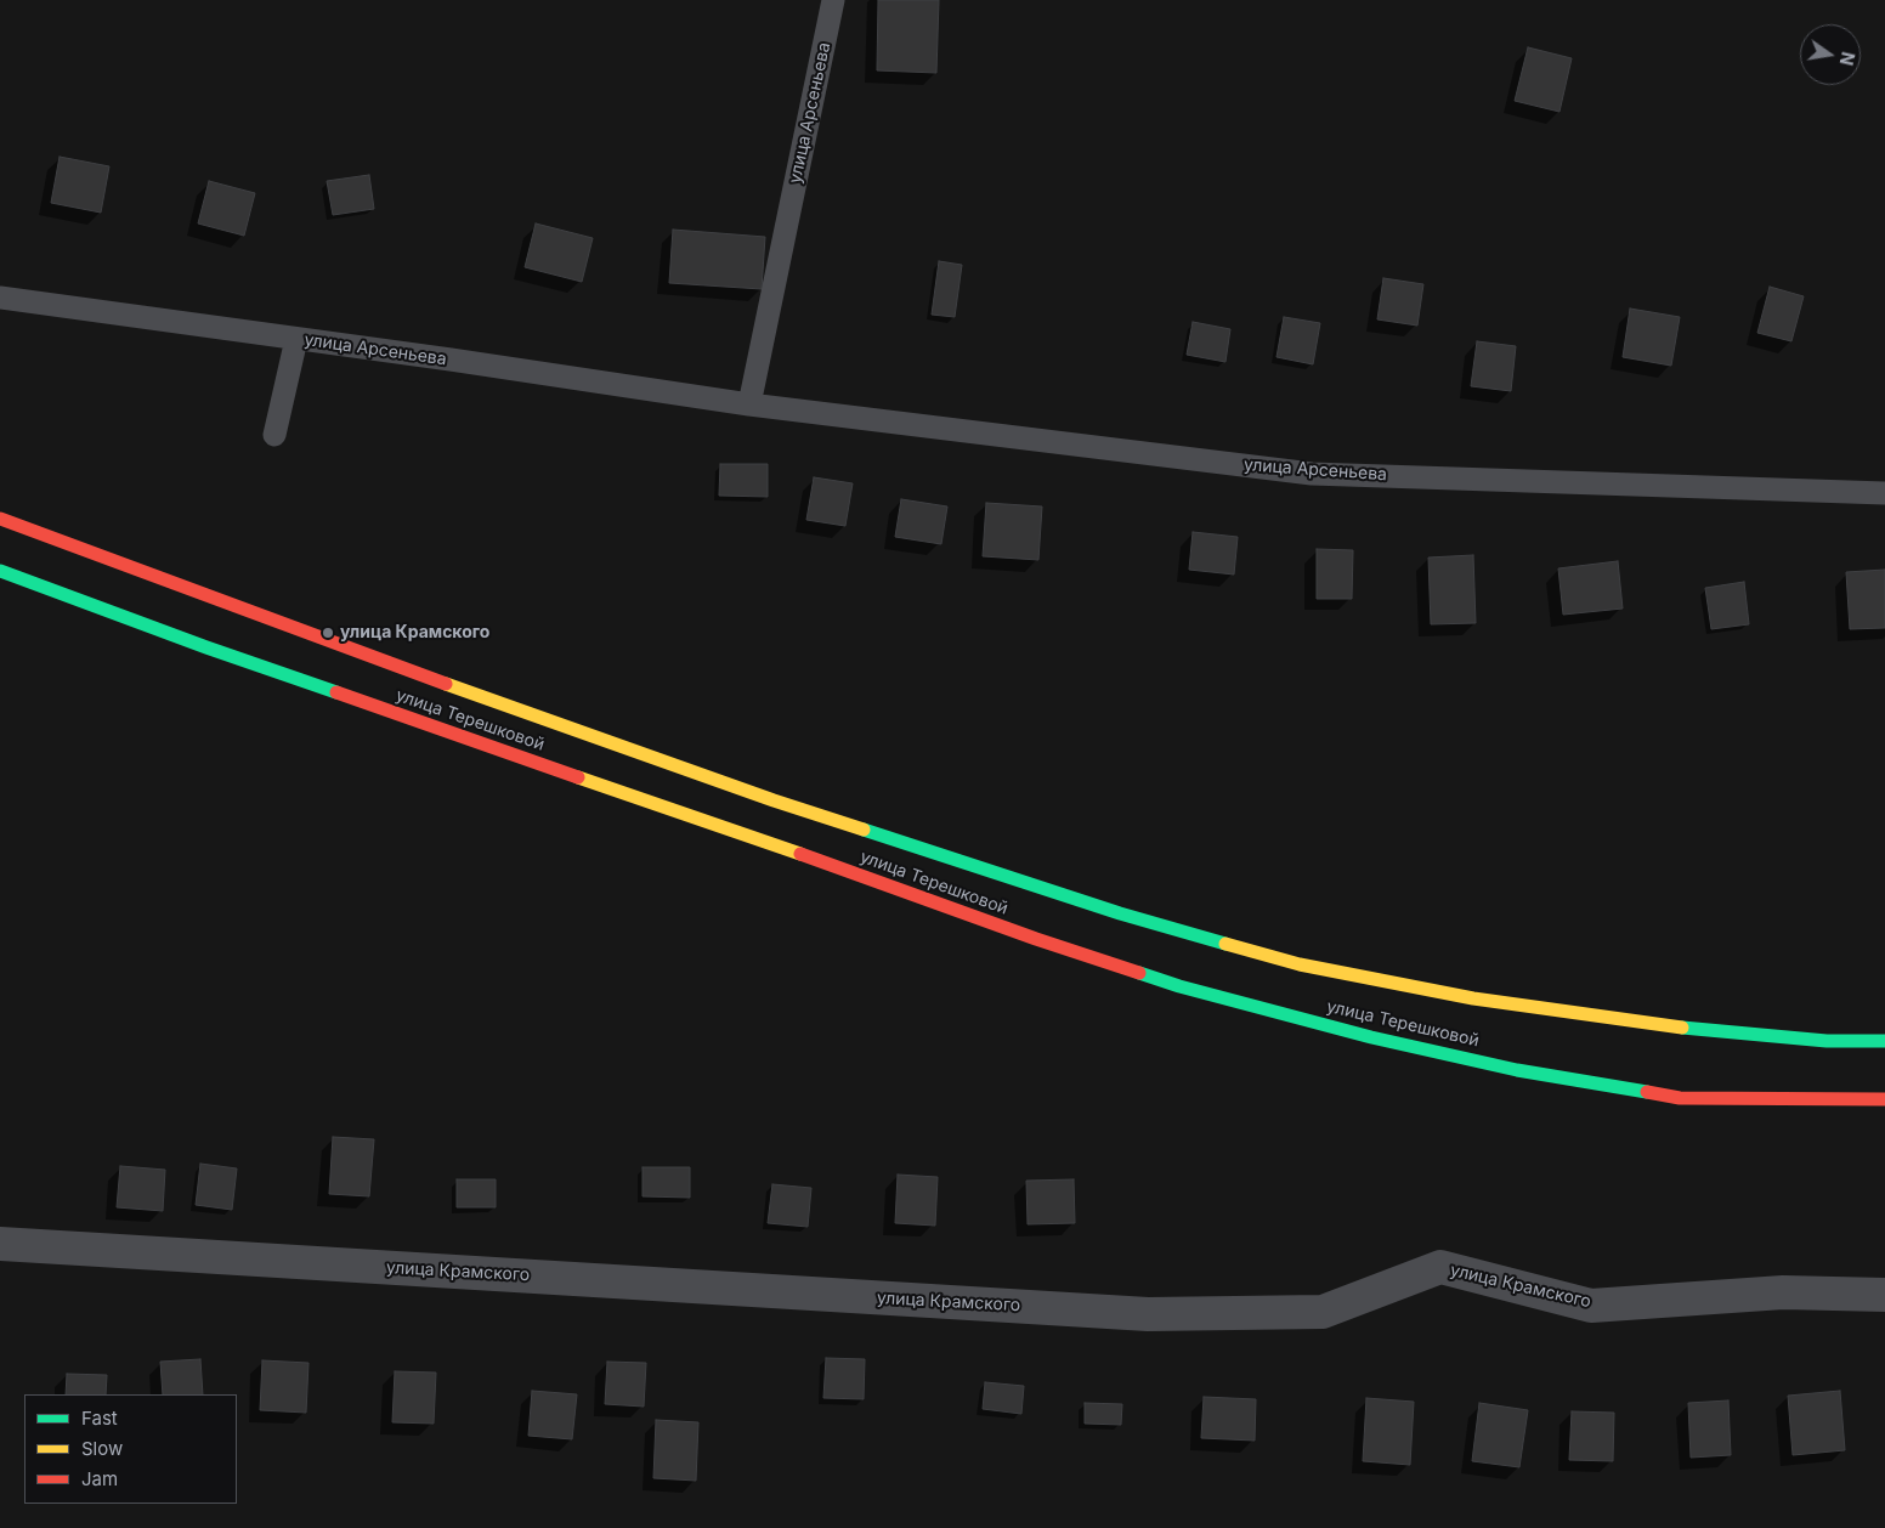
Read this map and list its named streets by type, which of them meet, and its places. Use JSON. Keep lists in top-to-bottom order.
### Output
{
  "streets": {
    "main road": ["улица Терешковой"],
    "street": ["улица Крамского"],
    "lane": ["улица Арсеньева"]
  },
  "places": ["улица Крамского"],
  "legend": ["Fast", "Slow", "Jam"],
  "north": "right"
}
